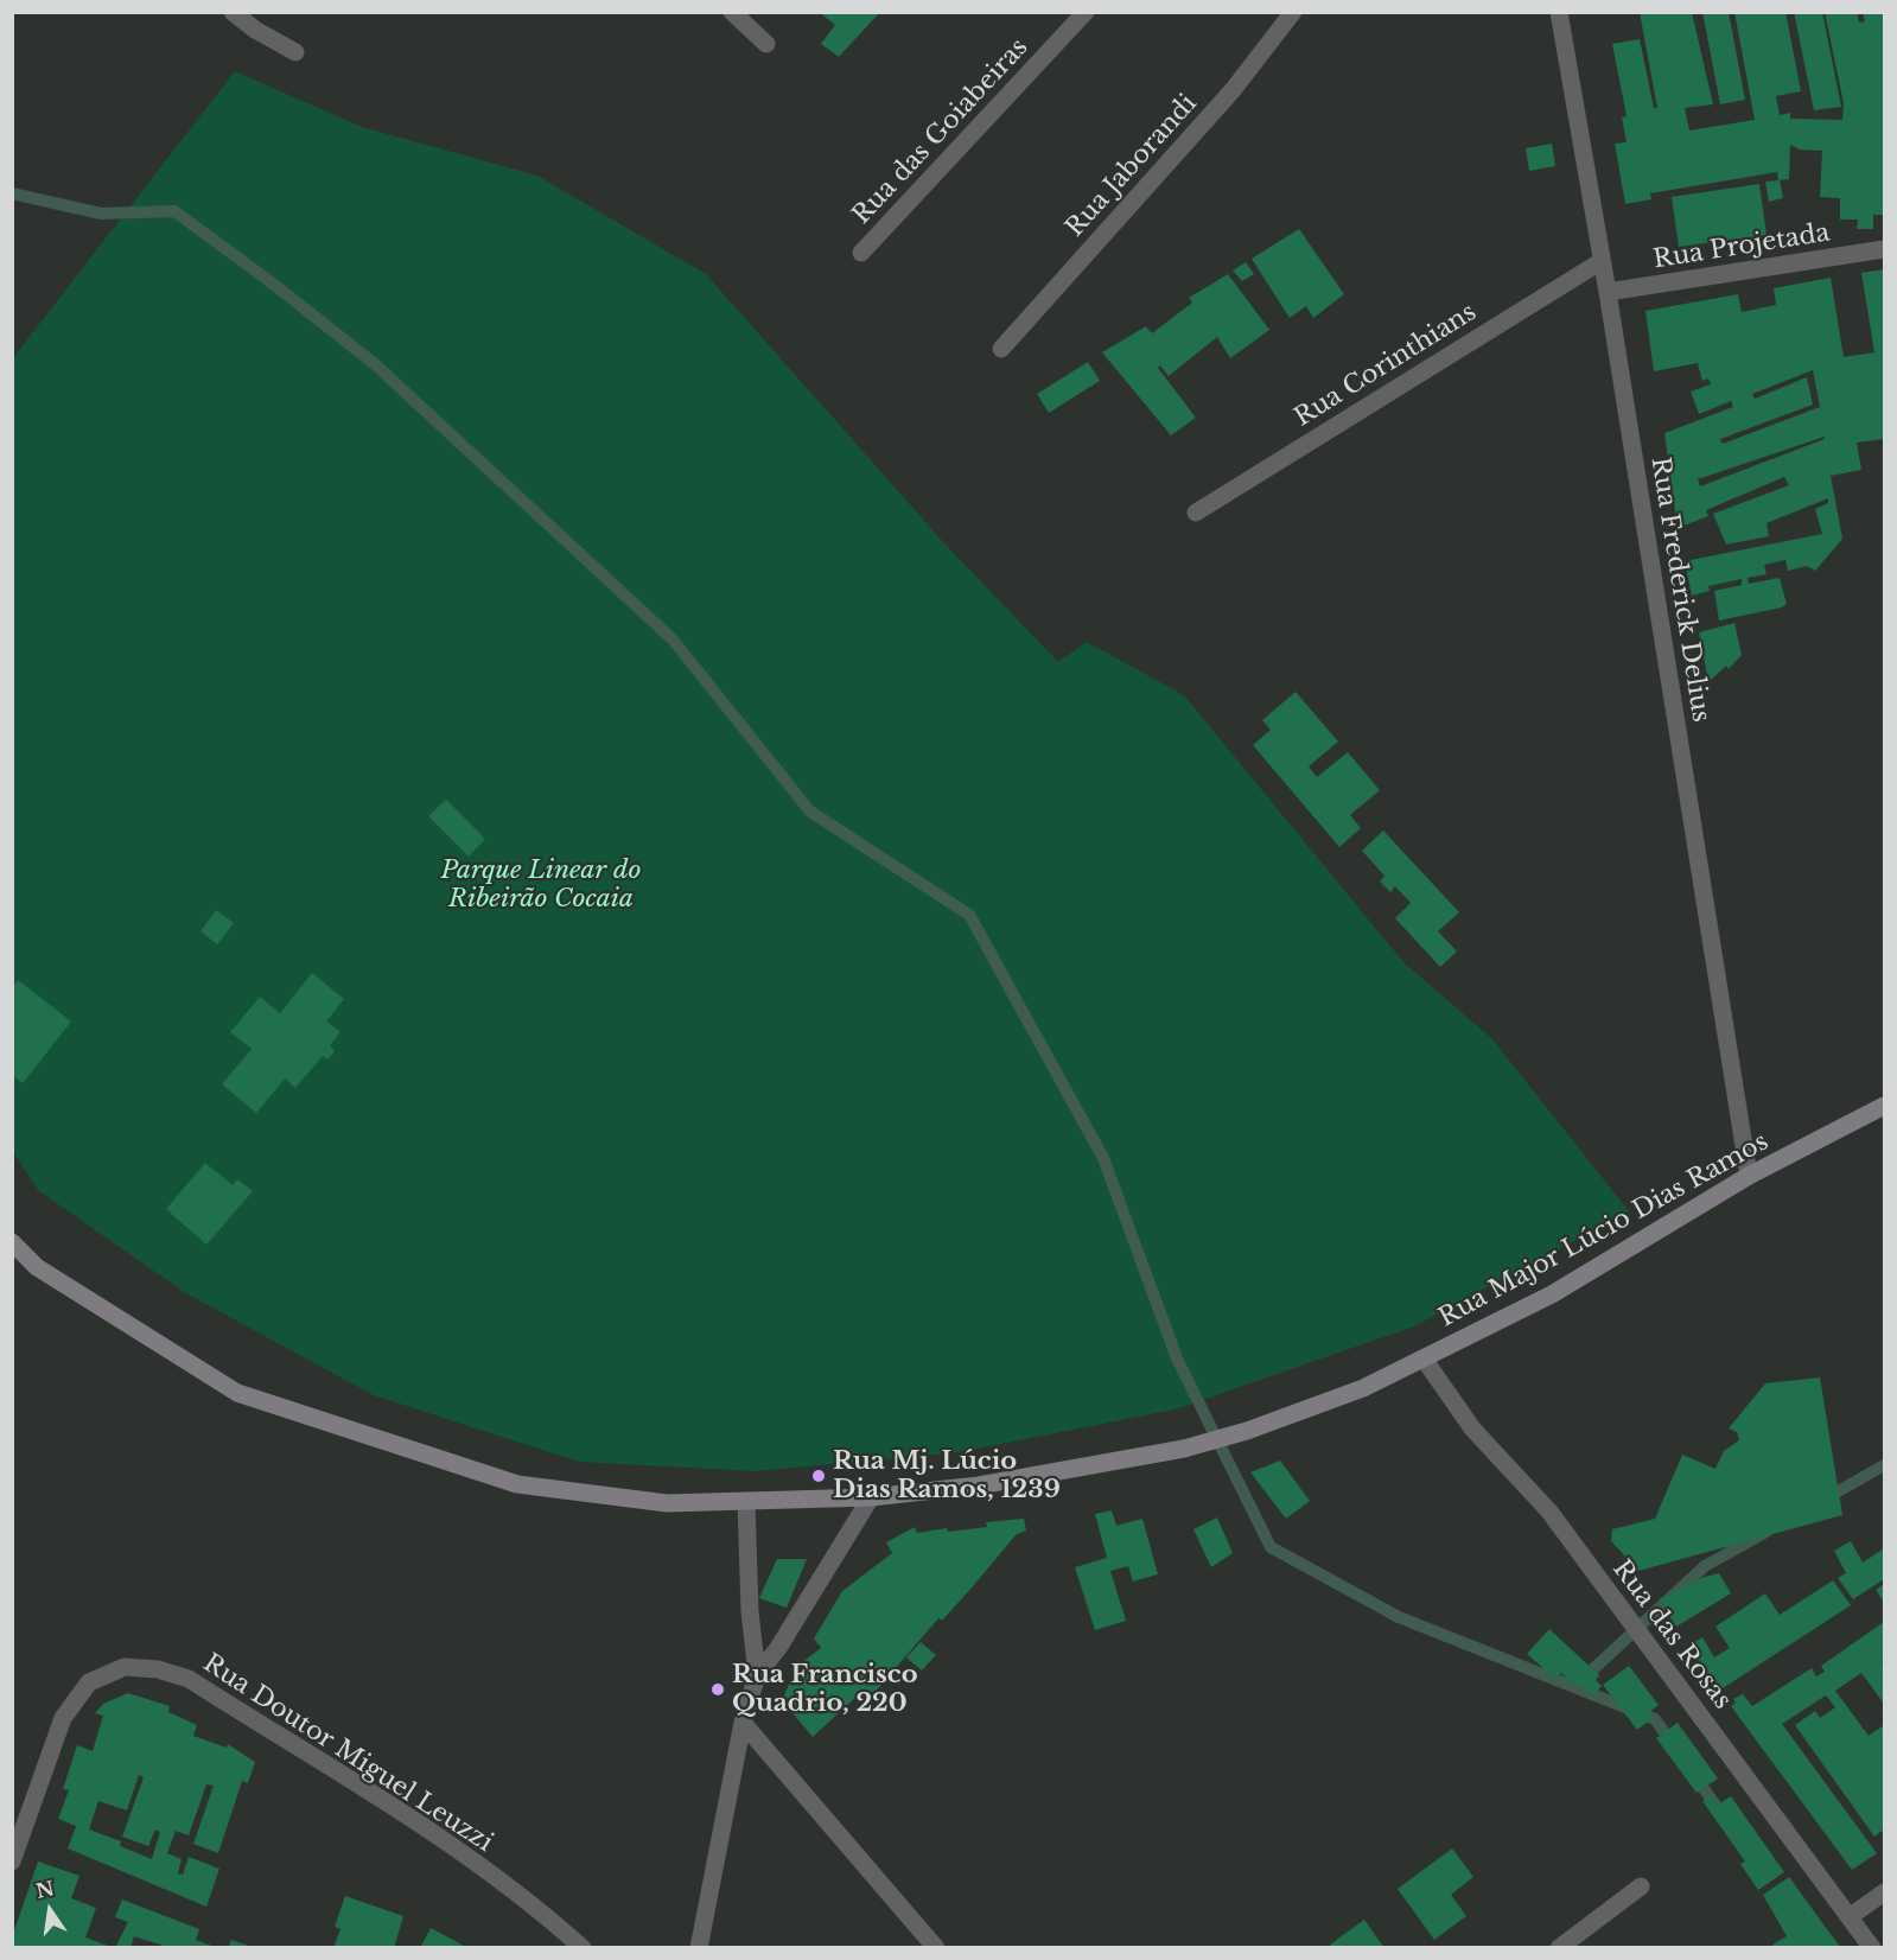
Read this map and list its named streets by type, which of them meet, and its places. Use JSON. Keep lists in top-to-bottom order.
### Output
{
  "streets": {
    "main road": ["Rua Major Lúcio Dias Ramos"],
    "street": [
      "Rua das Goiabeiras",
      "Rua Jaborandi",
      "Rua Projetada",
      "Rua Corinthians",
      "Rua Frederick Delius",
      "Rua das Rosas",
      "Rua Doutor Miguel Leuzzi"
    ]
  },
  "crossings": [
    ["Rua Projetada", "Rua Frederick Delius"],
    ["Rua Corinthians", "Rua Frederick Delius"],
    ["Rua Frederick Delius", "Rua Major Lúcio Dias Ramos"],
    ["Rua Major Lúcio Dias Ramos", "Rua das Rosas"]
  ],
  "parks": ["Parque Linear do Ribeirão Cocaia"],
  "places": ["Rua Mj. Lúcio Dias Ramos, 1239", "Rua Francisco Quadrio, 220"],
  "north": "top"
}
